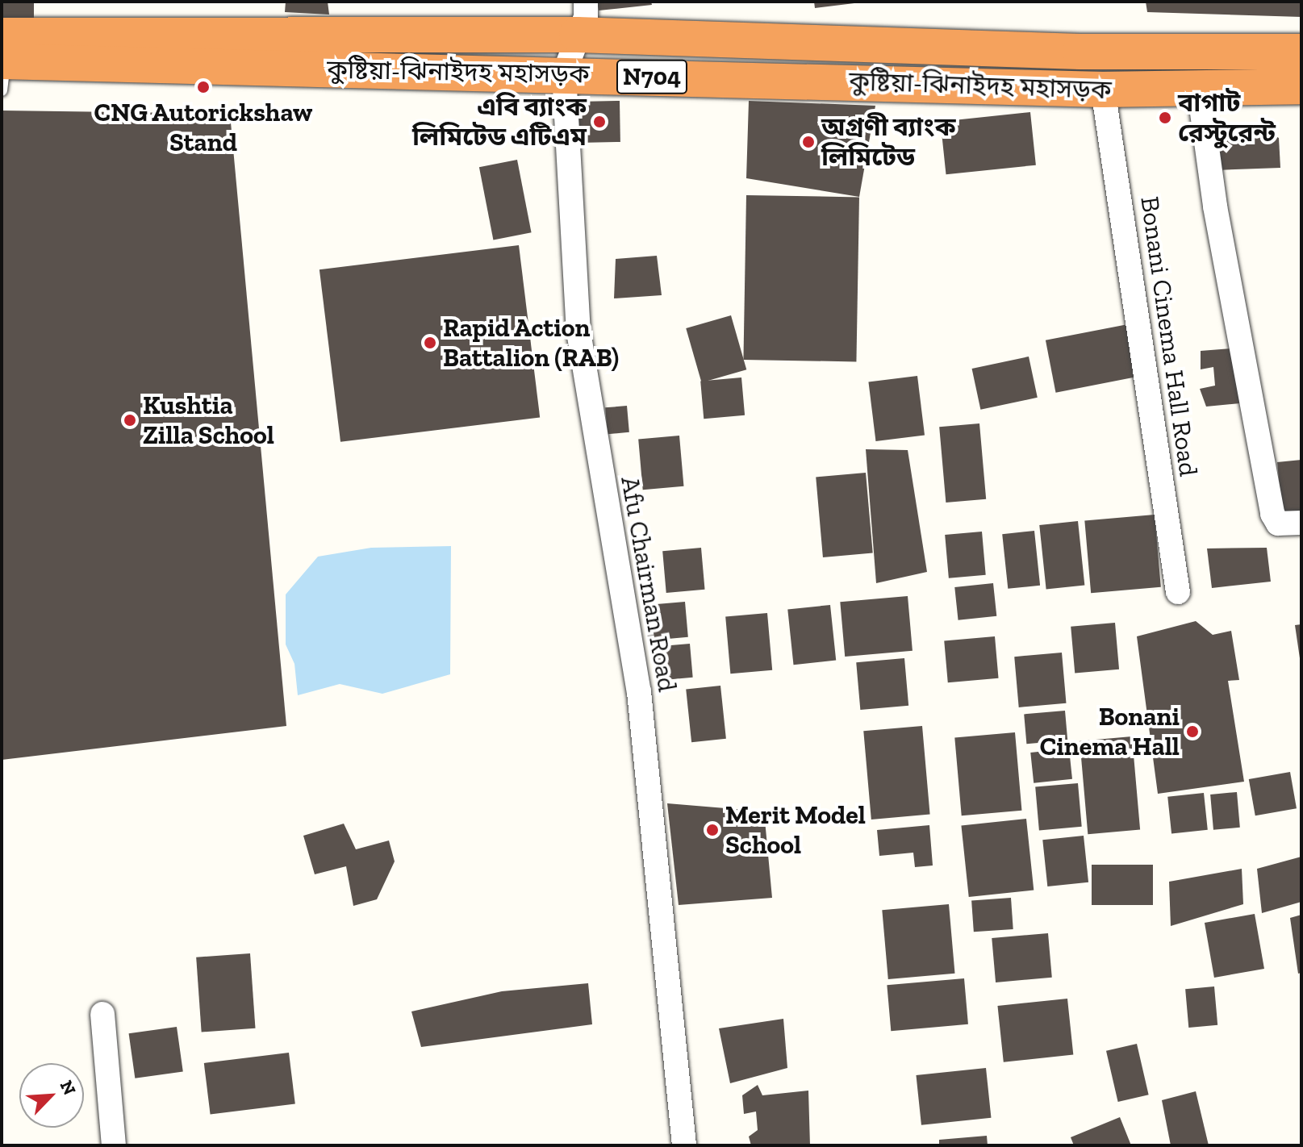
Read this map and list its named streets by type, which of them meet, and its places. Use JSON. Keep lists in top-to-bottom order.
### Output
{
  "streets": {
    "highway": ["কুষ্টিয়া-ঝিনাইদহ মহাসড়ক", "N704"],
    "street": ["Bonani Cinema Hall Road", "Afu Chairman Road"]
  },
  "crossings": [
    ["কুষ্টিয়া-ঝিনাইদহ মহাসড়ক", "Bonani Cinema Hall Road"],
    ["কুষ্টিয়া-ঝিনাইদহ মহাসড়ক", "Afu Chairman Road"]
  ],
  "places": [
    "CNG Autorickshaw Stand",
    "বাগাট রেস্টুরেন্ট",
    "এবি ব্যাংক লিমিটেড এটিএম",
    "অগ্রণী ব্যাংক লিমিটেড",
    "Rapid Action Battalion (RAB)",
    "Kushtia Zilla School",
    "Bonani Cinema Hall",
    "Merit Model School"
  ],
  "north": "top right"
}
